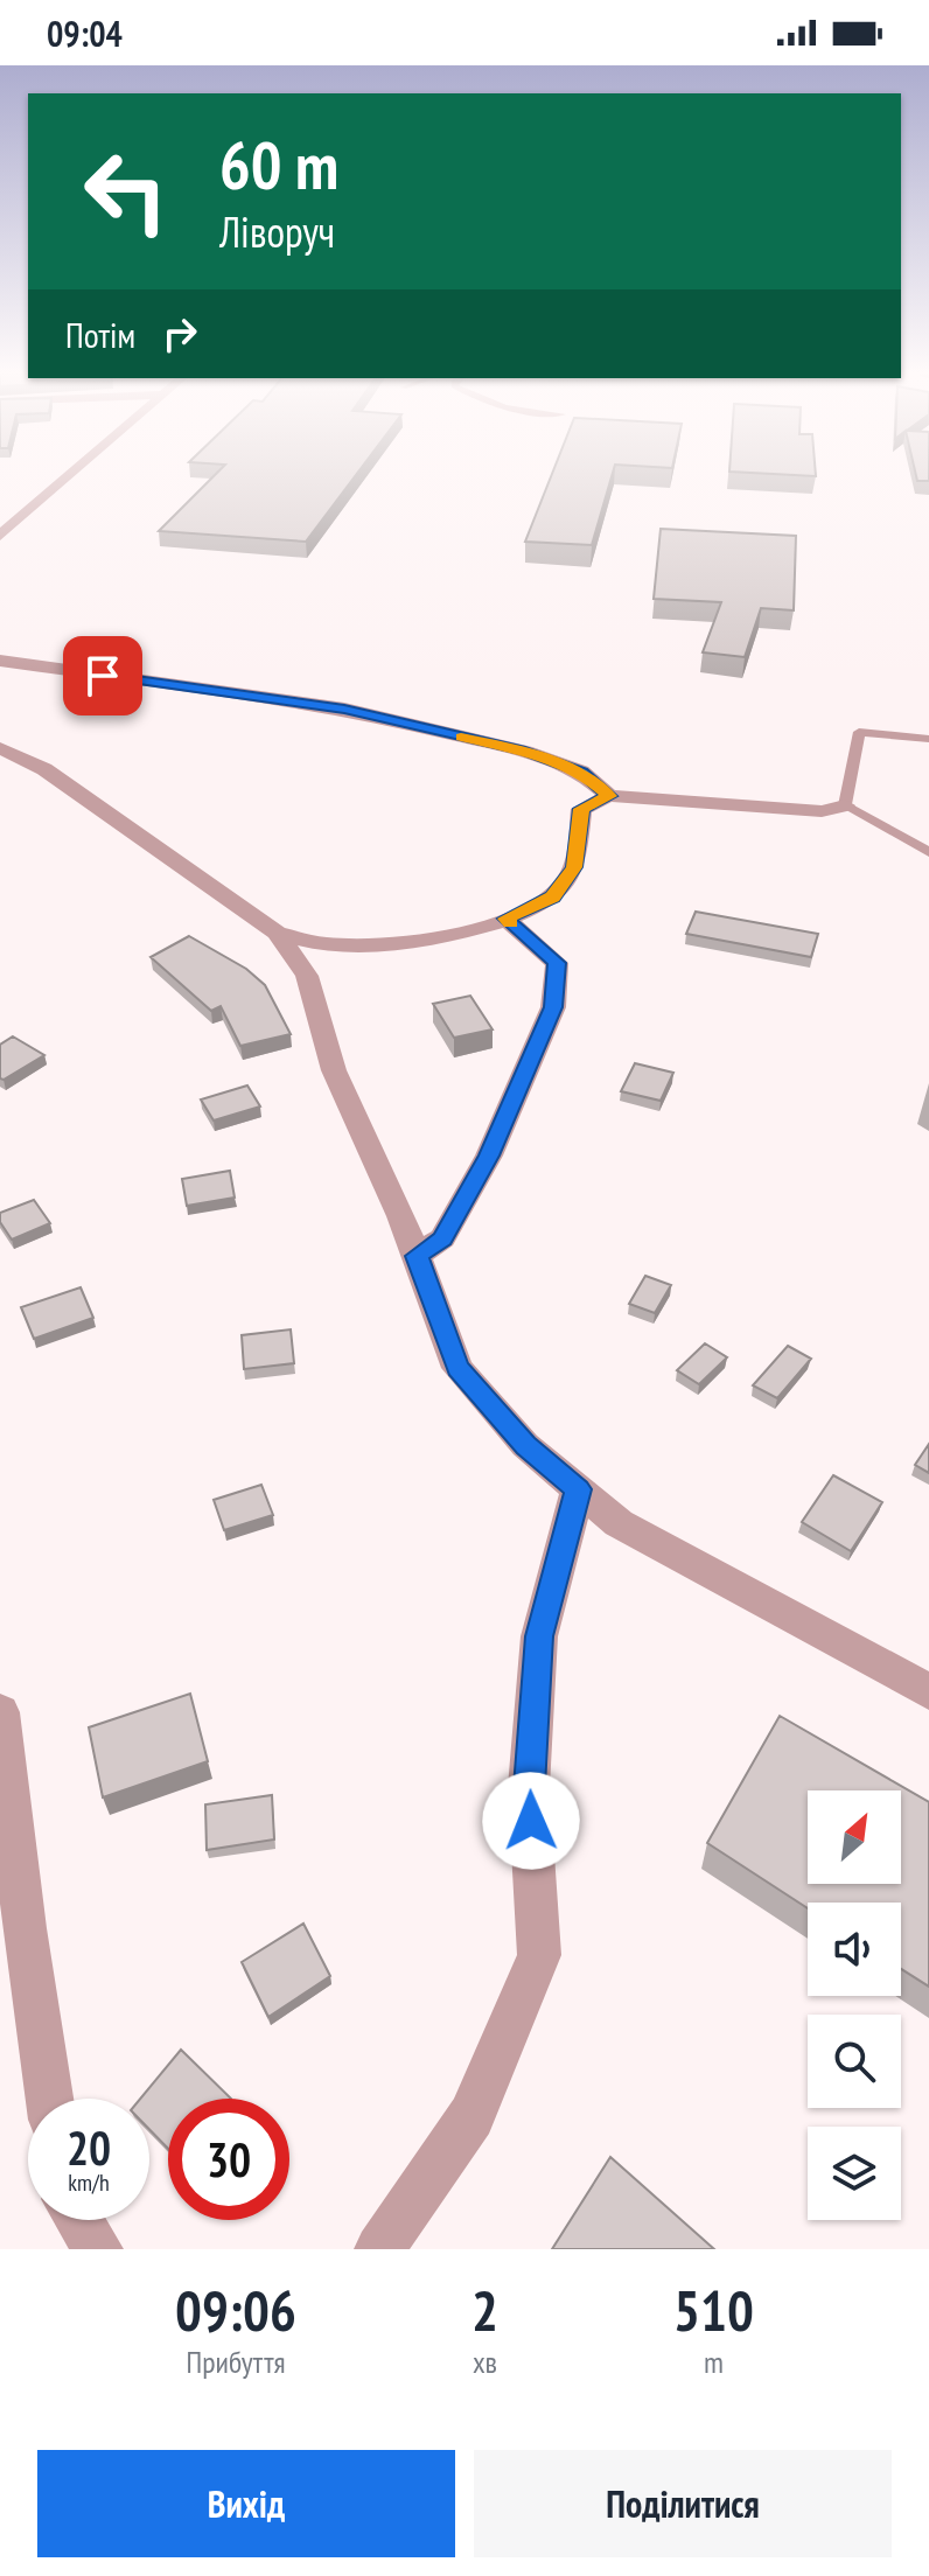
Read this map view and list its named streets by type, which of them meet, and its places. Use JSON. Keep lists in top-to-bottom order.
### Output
{
  "north": "top right",
  "page": {
    "status": "09:04",
    "turn": ["60 m", "Ліворуч"],
    "then": "Потім",
    "speed": "20 km/h",
    "limit": "30",
    "eta": [
      "09:06",
      "Прибуття",
      "2",
      "хв",
      "510",
      "m"
    ],
    "buttons": ["Вихід", "Поділитися"]
  }
}
